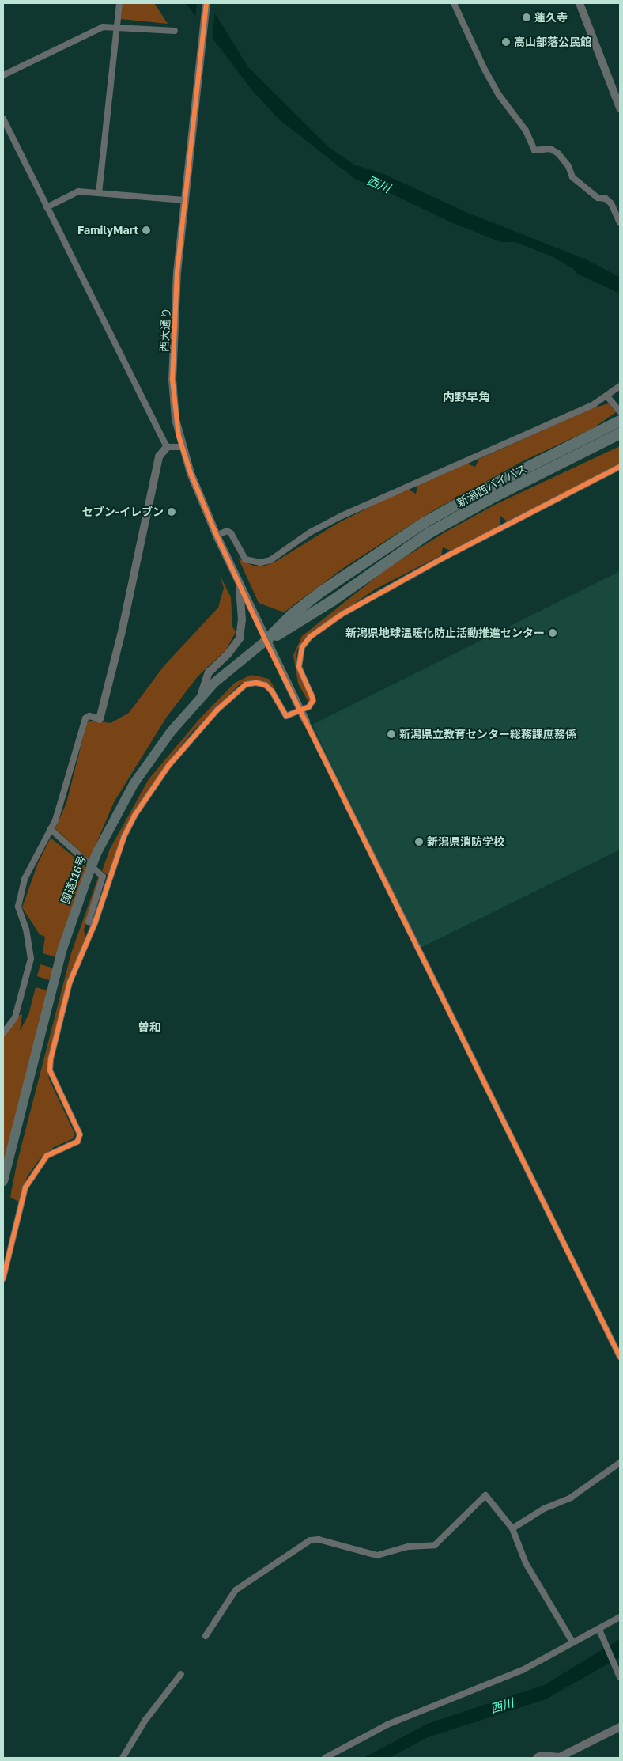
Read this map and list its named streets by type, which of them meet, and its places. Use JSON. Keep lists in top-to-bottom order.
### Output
{
  "streets": {
    "highway": ["新潟西バイパス", "国道116号"],
    "street": ["西大通り"]
  },
  "crossings": [
    ["西大通り", "新潟西バイパス"],
    ["西大通り", "国道116号"],
    ["新潟西バイパス", "国道116号"]
  ],
  "districts": ["内野早角", "曽和"],
  "water": ["西川"],
  "places": [
    "蓮久寺",
    "高山部落公民館",
    "FamilyMart",
    "セブン-イレブン",
    "新潟県地球温暖化防止活動推進センター",
    "新潟県立教育センター総務課庶務係",
    "新潟県消防学校"
  ]
}
